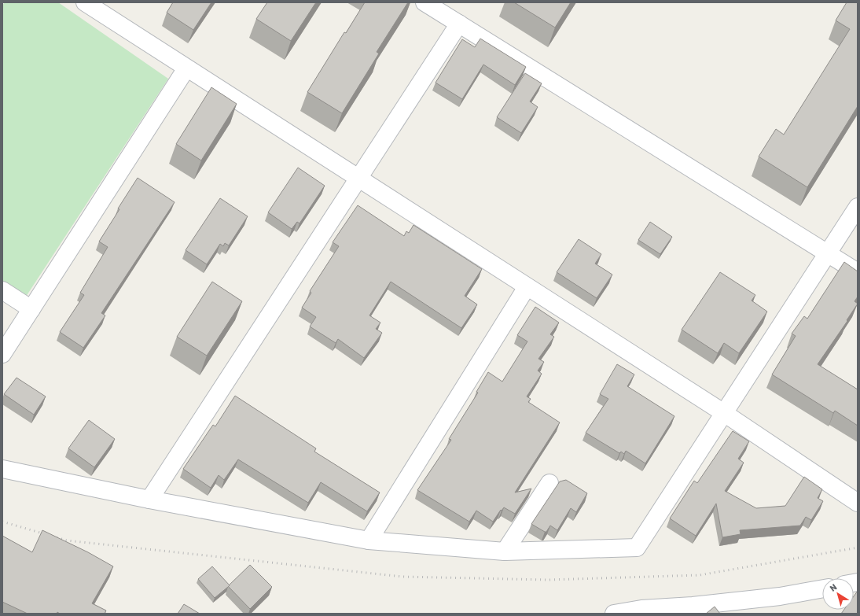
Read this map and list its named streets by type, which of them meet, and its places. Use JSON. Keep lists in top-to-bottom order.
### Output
{
  "north": "top left"
}
